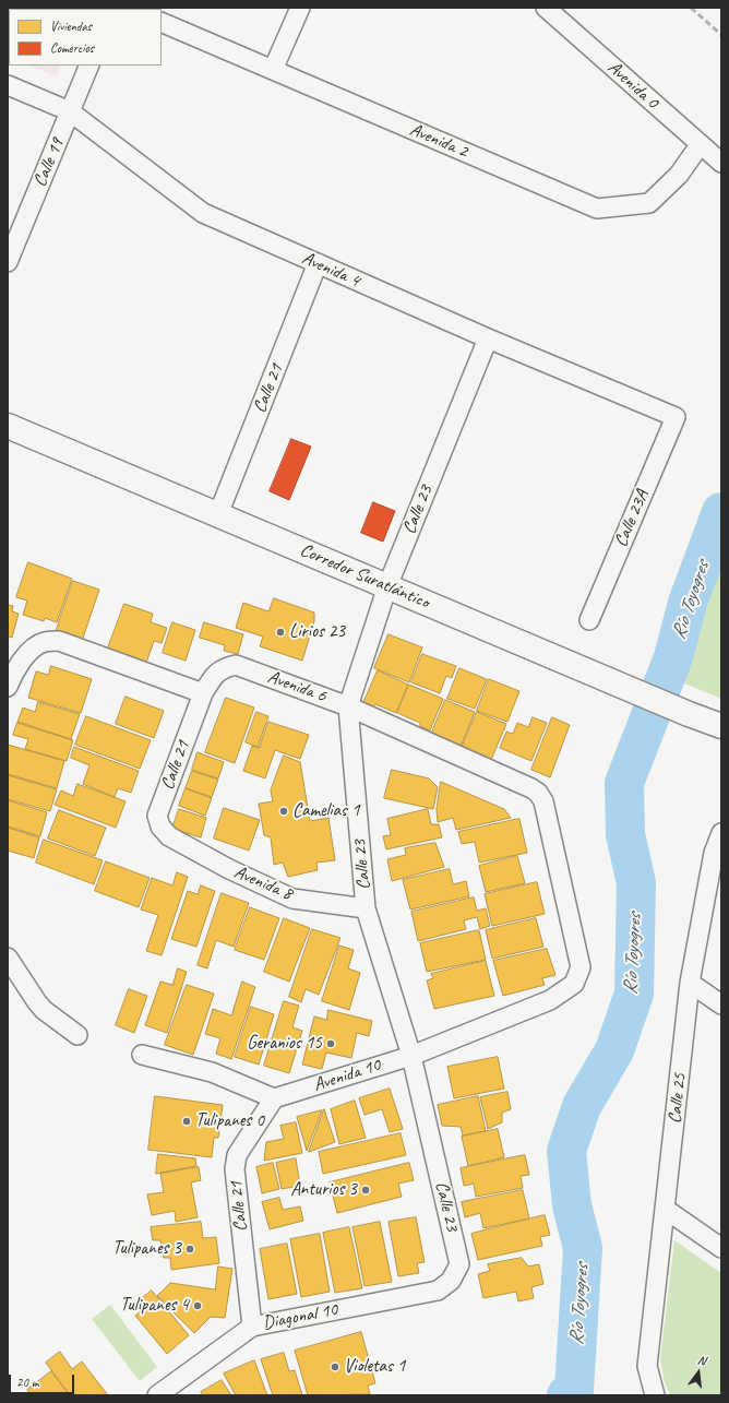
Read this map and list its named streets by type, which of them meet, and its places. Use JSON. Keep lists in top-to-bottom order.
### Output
{
  "streets": {
    "main road": ["Corredor Suratlántico"],
    "street": [
      "Avenida 0",
      "Avenida 2",
      "Calle 19",
      "Avenida 4",
      "Calle 21",
      "Calle 23",
      "Calle 23A",
      "Avenida 6",
      "Avenida 8",
      "Avenida 10",
      "Calle 25",
      "Diagonal 10"
    ]
  },
  "crossings": [
    ["Avenida 0", "Avenida 2"],
    ["Calle 19", "Avenida 4"],
    ["Avenida 4", "Calle 21"],
    ["Avenida 4", "Calle 23"],
    ["Avenida 4", "Calle 23A"],
    ["Calle 21", "Corredor Suratlántico"],
    ["Calle 21", "Avenida 6"],
    ["Calle 21", "Avenida 8"],
    ["Calle 21", "Avenida 10"],
    ["Calle 21", "Diagonal 10"],
    ["Calle 23", "Corredor Suratlántico"],
    ["Calle 23", "Avenida 6"],
    ["Calle 23", "Avenida 8"],
    ["Calle 23", "Avenida 10"],
    ["Calle 23", "Diagonal 10"],
    ["Avenida 6", "Avenida 10"]
  ],
  "water": ["Río Toyogres"],
  "places": [
    "Lirios 23",
    "Camelias 1",
    "Geranios 15",
    "Tulipanes 0",
    "Anturios 3",
    "Tulipanes 3",
    "Tulipanes 4",
    "Violetas 1"
  ],
  "legend": ["Viviendas", "Comercios"],
  "scale_bar": "20 m",
  "north": "top"
}
